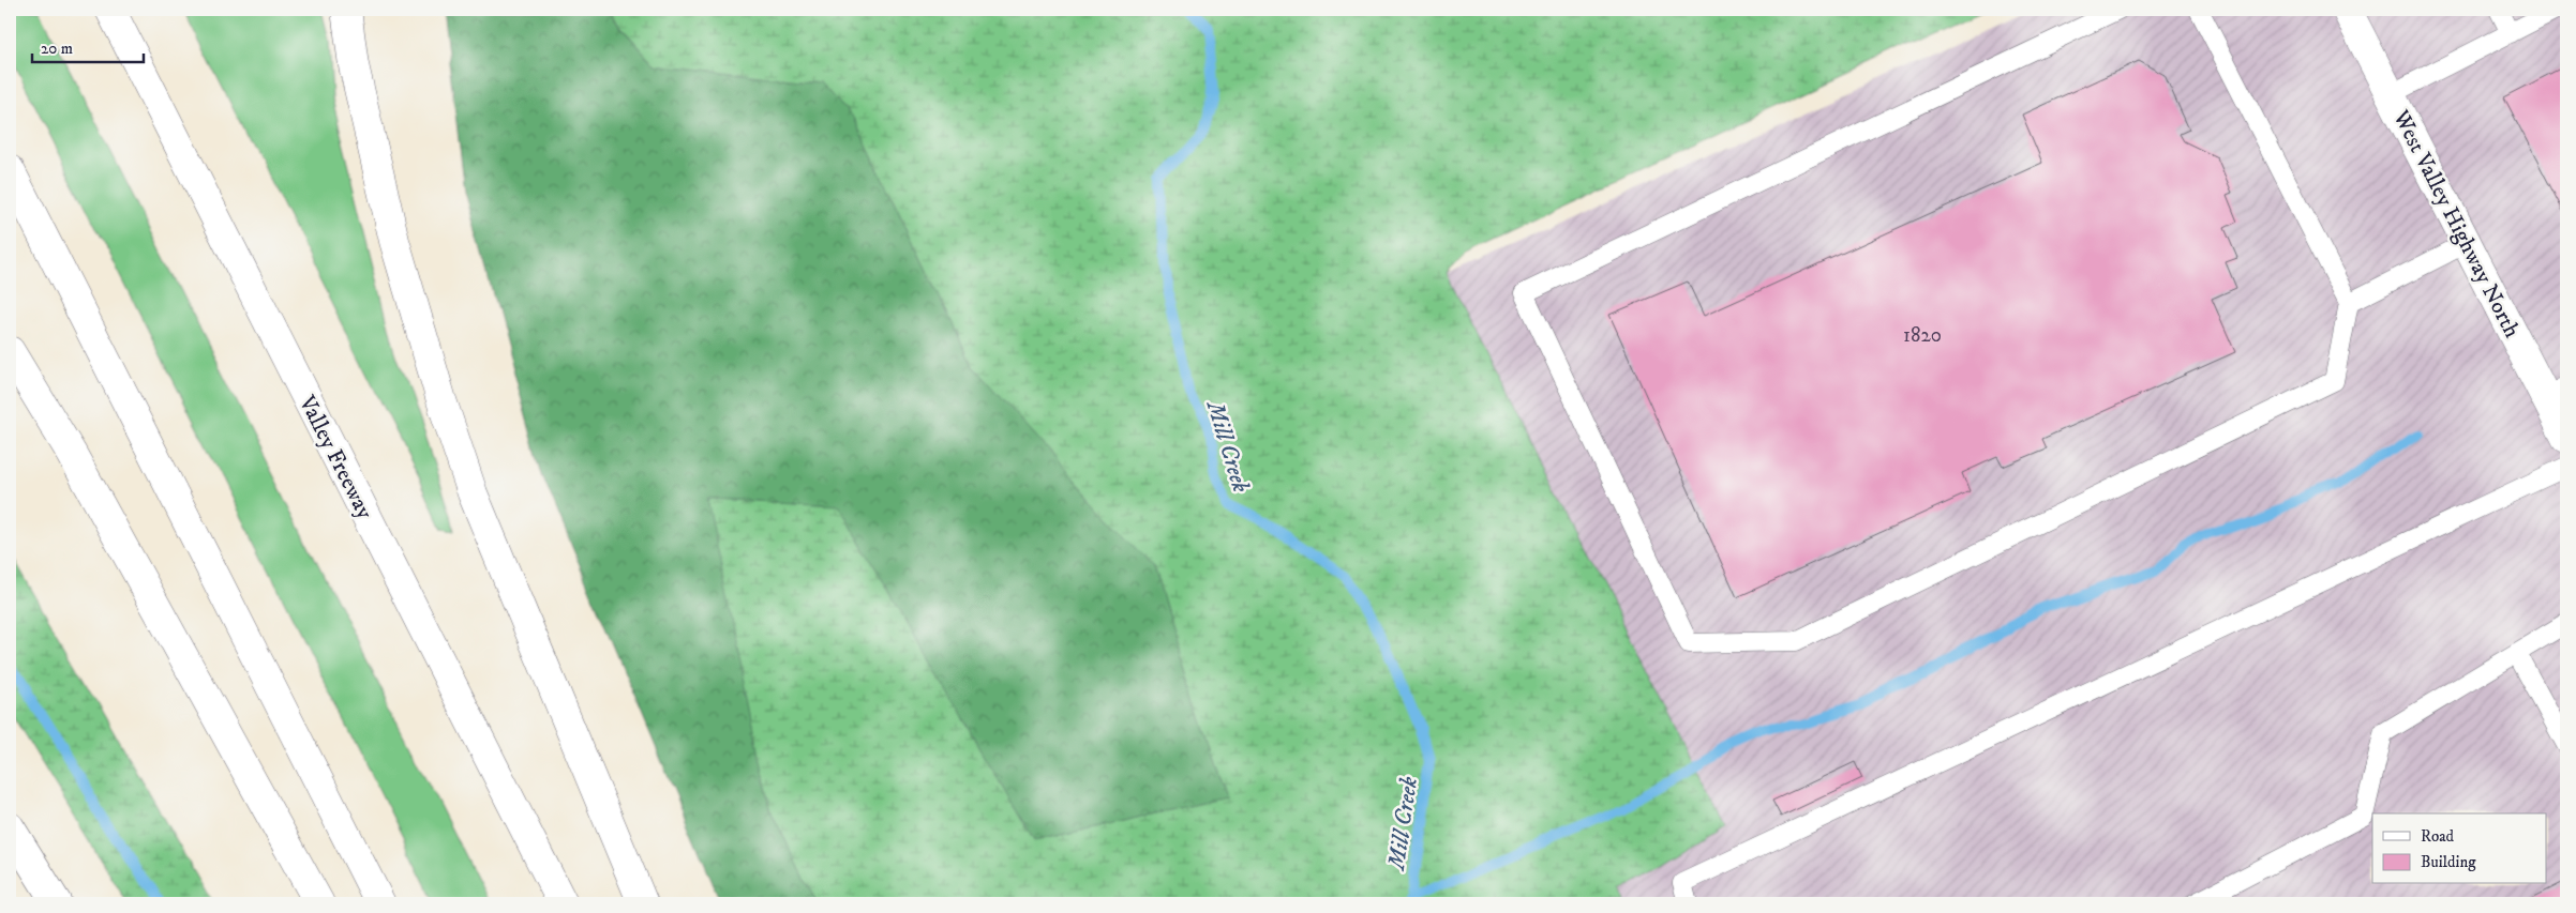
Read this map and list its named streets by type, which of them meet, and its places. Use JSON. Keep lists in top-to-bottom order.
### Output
{
  "streets": {
    "main road": ["West Valley Highway North", "Valley Freeway"]
  },
  "water": ["Mill Creek"],
  "house_numbers": ["1820"],
  "legend": ["Road", "Building"],
  "scale_bar": "20 m"
}
